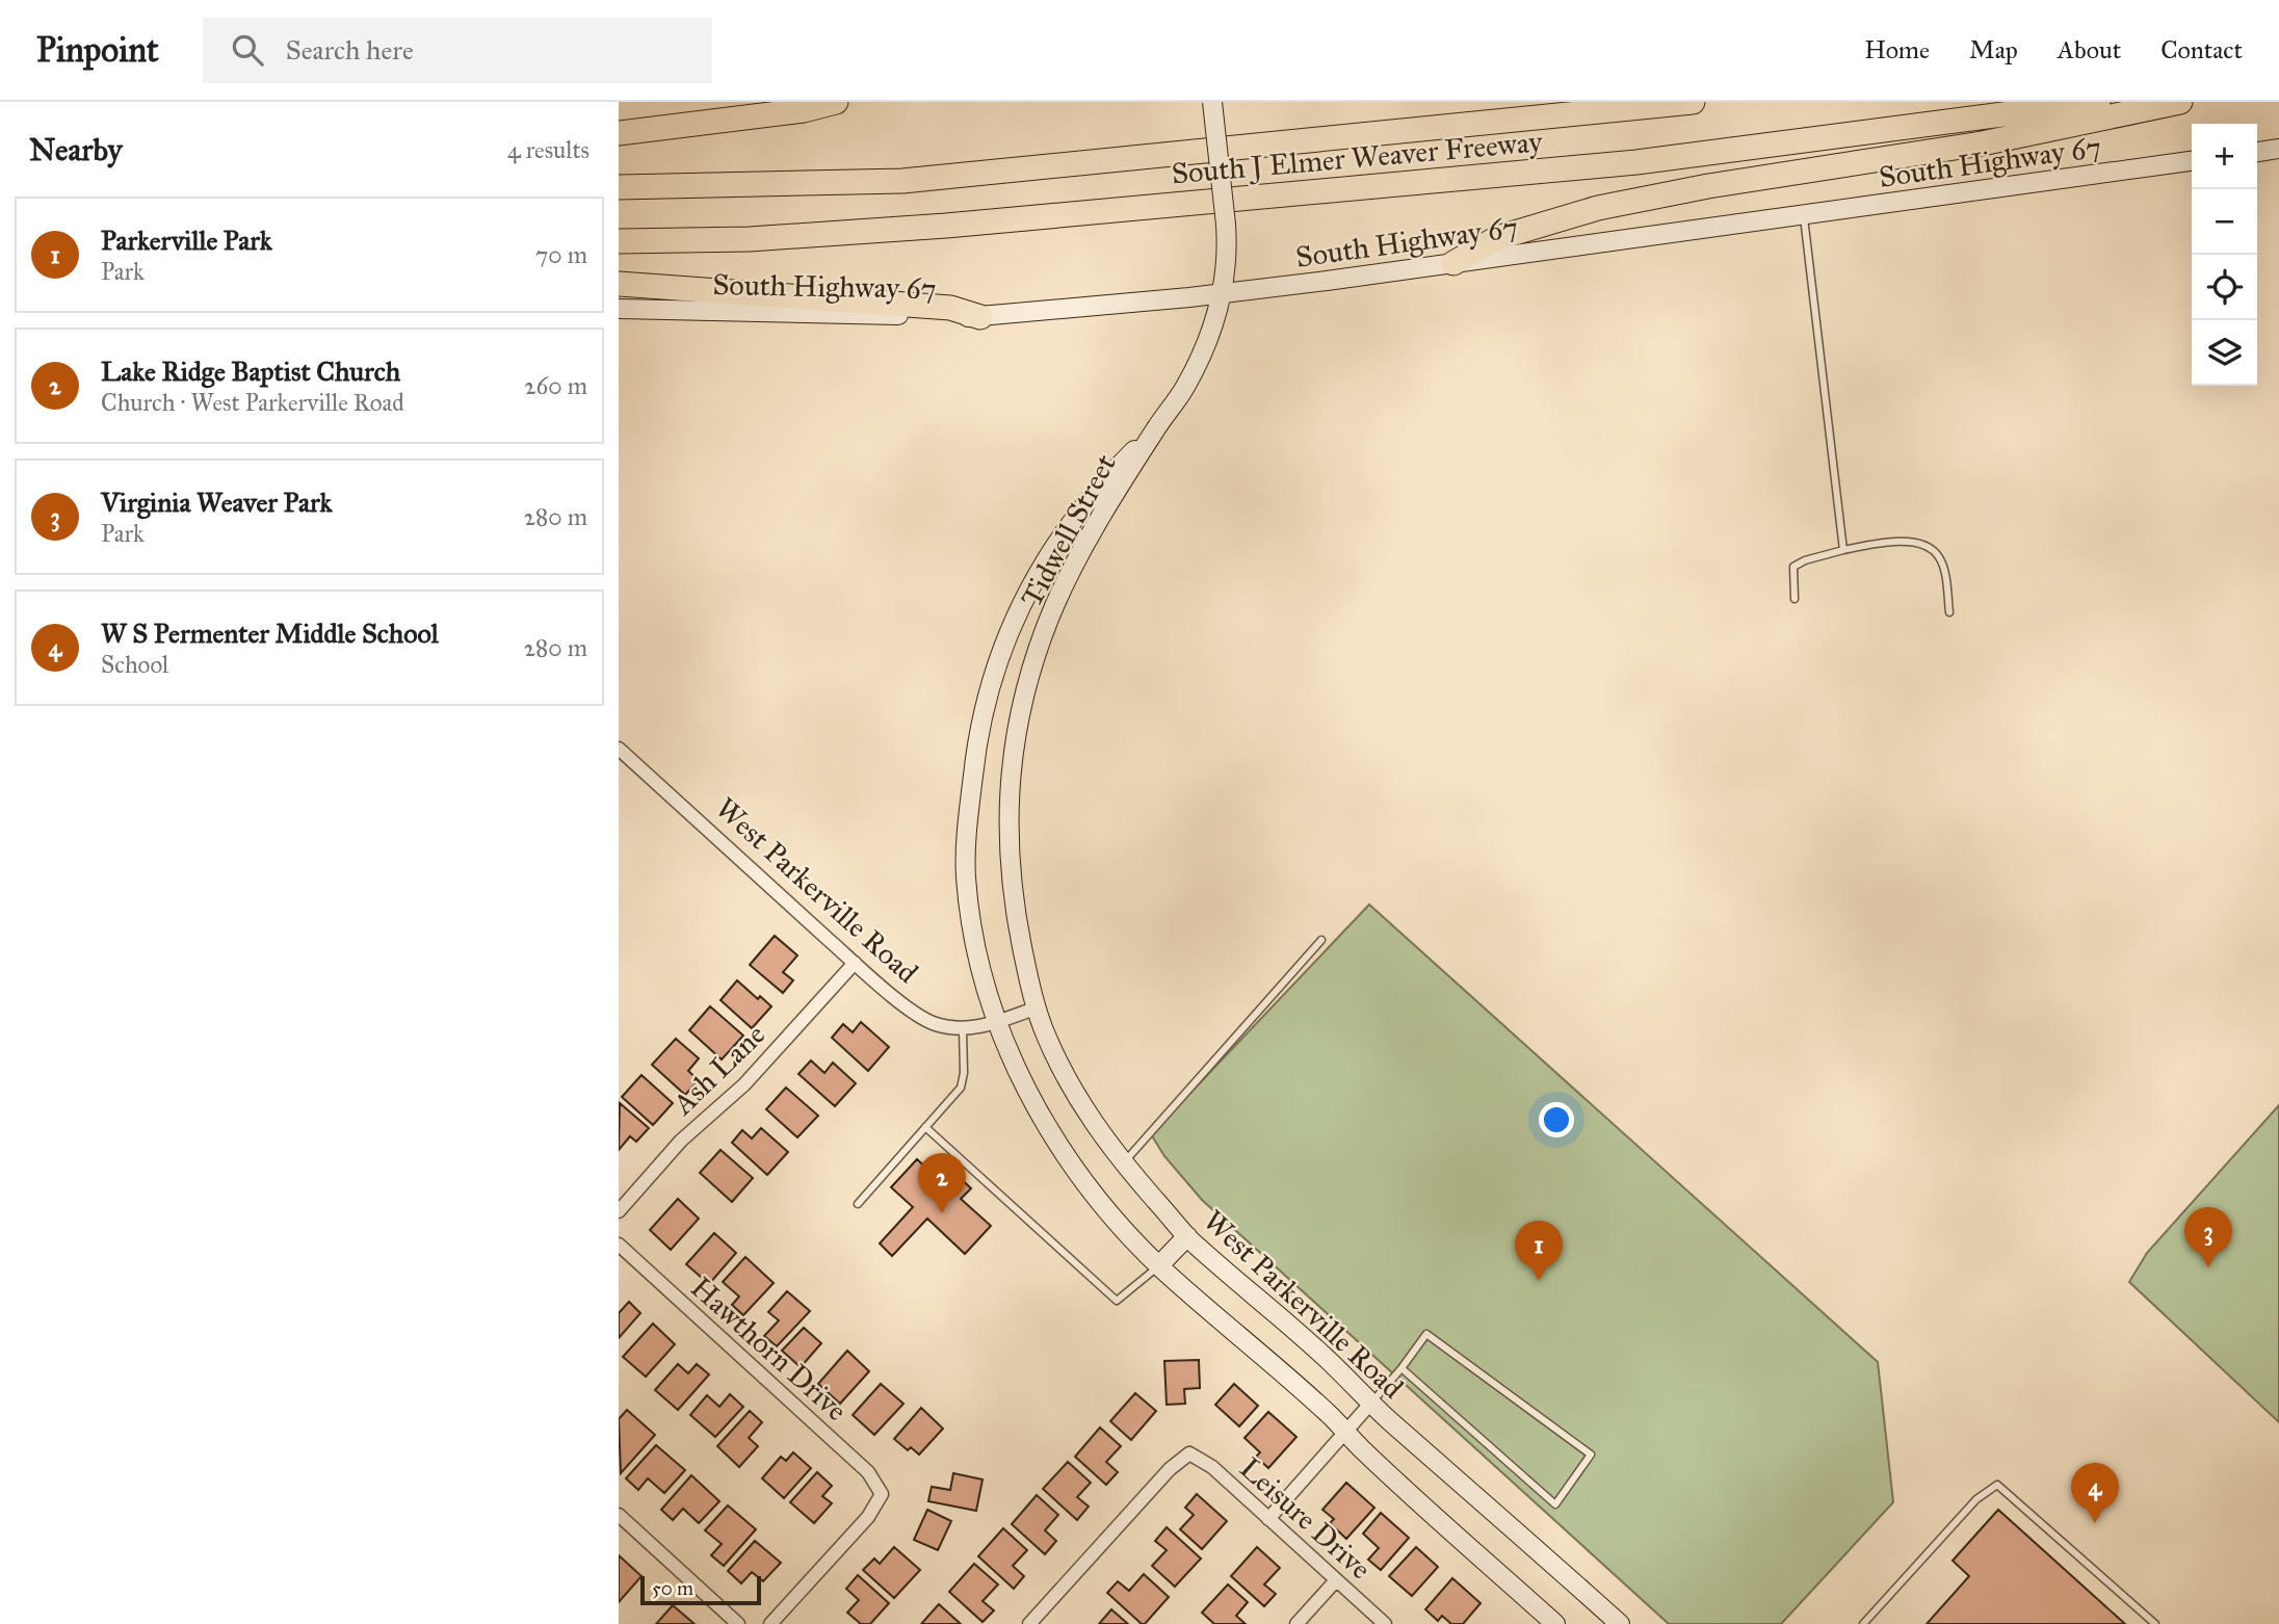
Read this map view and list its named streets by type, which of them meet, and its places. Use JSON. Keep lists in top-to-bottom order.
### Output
{
  "streets": {
    "highway": ["South J Elmer Weaver Freeway"],
    "main road": ["South Highway 67", "Tidwell Street", "West Parkerville Road"],
    "street": ["Ash Lane", "Hawthorn Drive", "Leisure Drive"]
  },
  "crossings": [
    ["South Highway 67", "Tidwell Street"],
    ["Tidwell Street", "West Parkerville Road"],
    ["West Parkerville Road", "Ash Lane"]
  ],
  "scale_bar": "50 m",
  "page": {
    "header": "Pinpoint",
    "search": "Search here",
    "nav": [
      "Home",
      "Map",
      "About",
      "Contact"
    ],
    "heading": ["Nearby", "4 results"],
    "map_buttons": ["+", "−"],
    "list": [
      {
        "mark": "1",
        "name": "Parkerville Park",
        "note": "Park",
        "value": "70 m"
      },
      {
        "mark": "2",
        "name": "Lake Ridge Baptist Church",
        "note": "Church · West Parkerville Road",
        "value": "260 m"
      },
      {
        "mark": "3",
        "name": "Virginia Weaver Park",
        "note": "Park",
        "value": "280 m"
      },
      {
        "mark": "4",
        "name": "W S Permenter Middle School",
        "note": "School",
        "value": "280 m"
      }
    ],
    "pins": [
      "2",
      "3",
      "1",
      "4"
    ],
    "scale": "50 m"
  }
}
